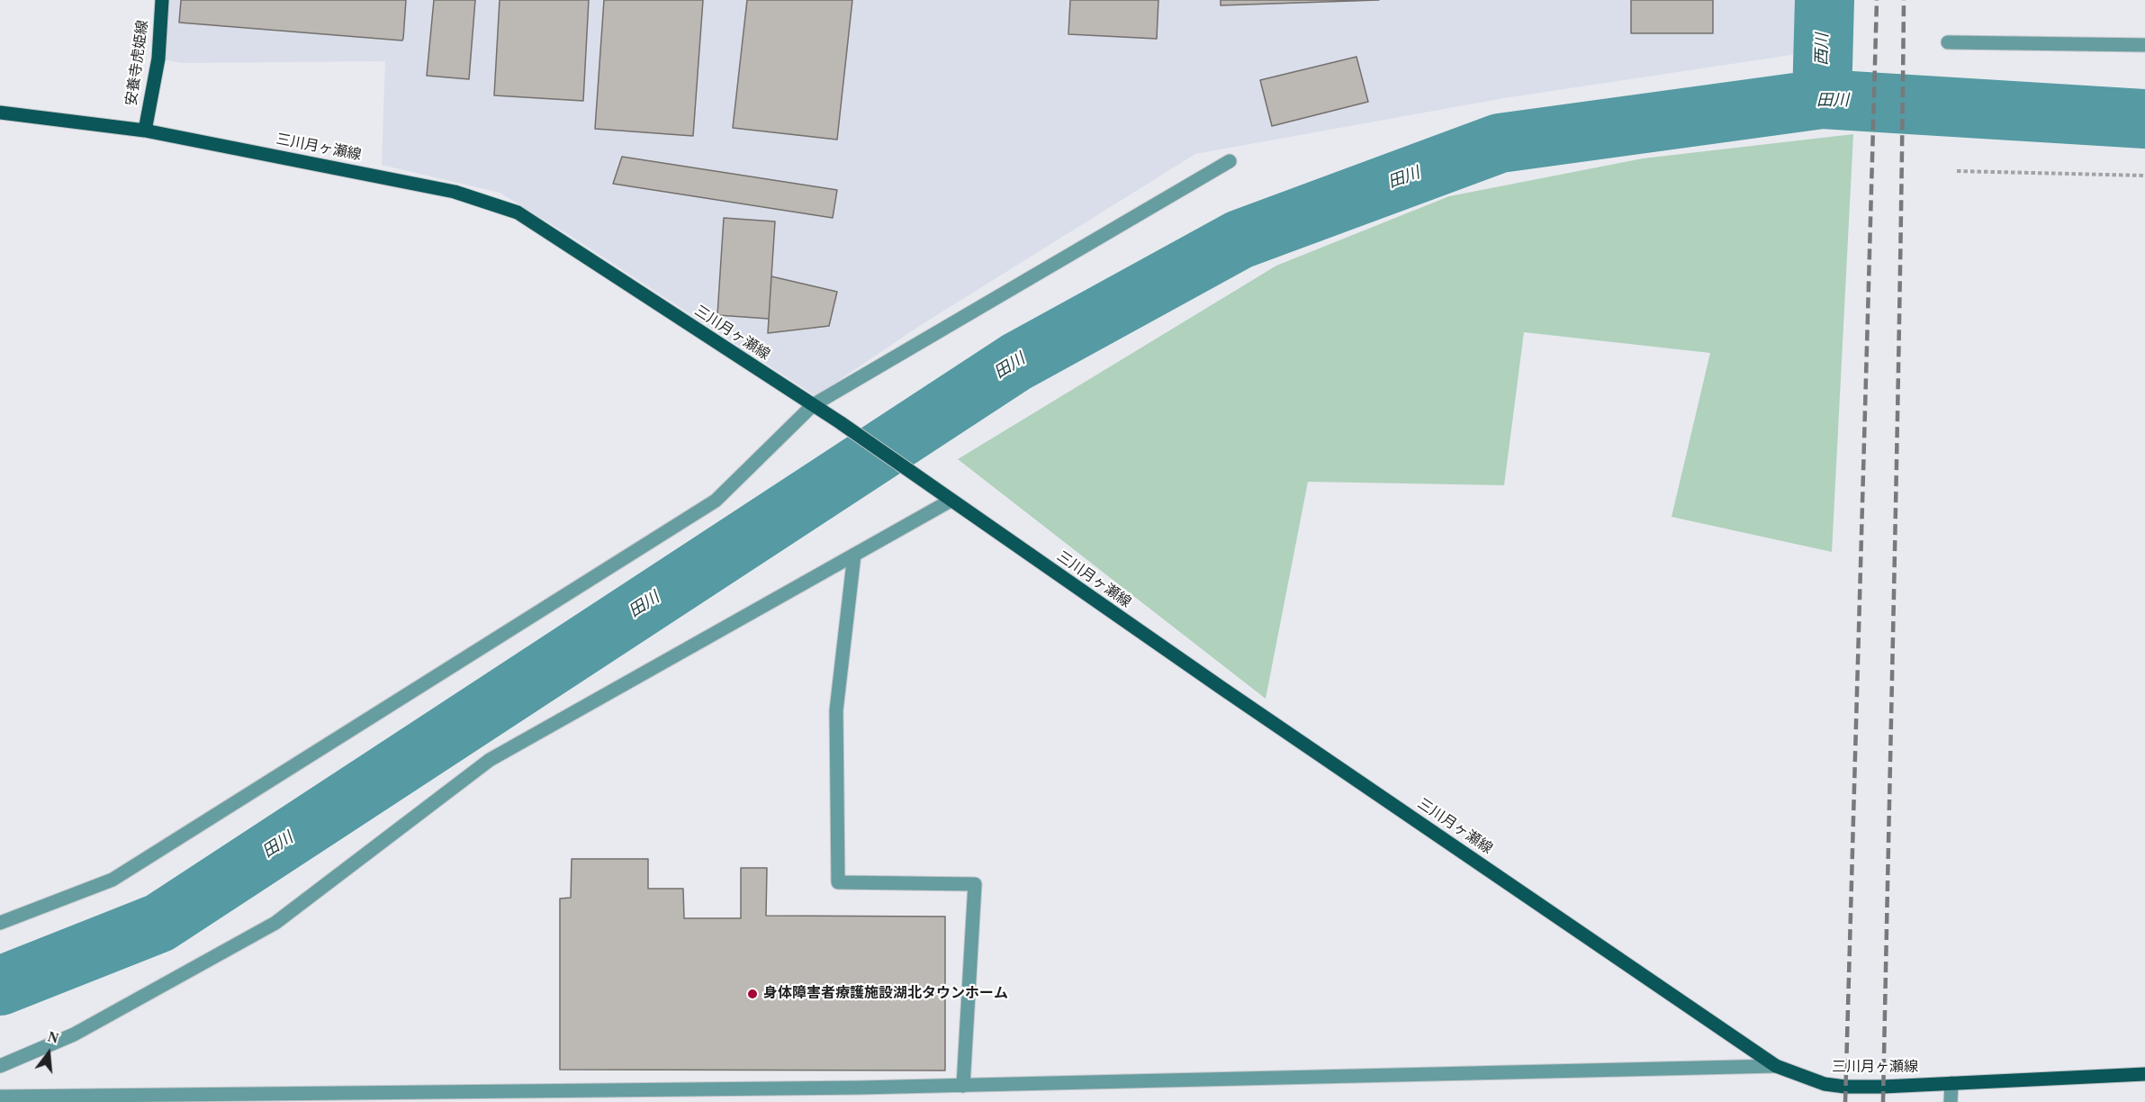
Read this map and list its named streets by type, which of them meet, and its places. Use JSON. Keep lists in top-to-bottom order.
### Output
{
  "streets": {
    "main road": ["安養寺虎姫線", "三川月ヶ瀬線"]
  },
  "crossings": [
    ["安養寺虎姫線", "三川月ヶ瀬線"]
  ],
  "water": ["西川", "田川"],
  "places": ["身体障害者療護施設湖北タウンホーム"],
  "north": "top"
}
